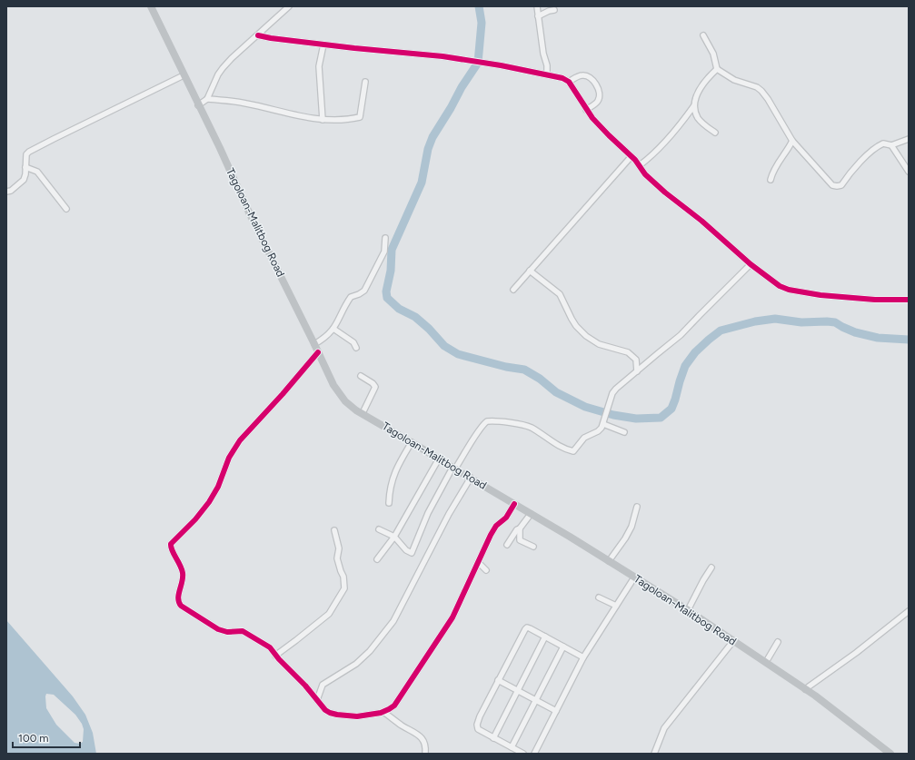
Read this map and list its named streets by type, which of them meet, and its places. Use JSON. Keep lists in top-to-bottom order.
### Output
{
  "streets": {
    "main road": ["Tagoloan-Malitbog Road"]
  },
  "scale_bar": "100 m"
}
